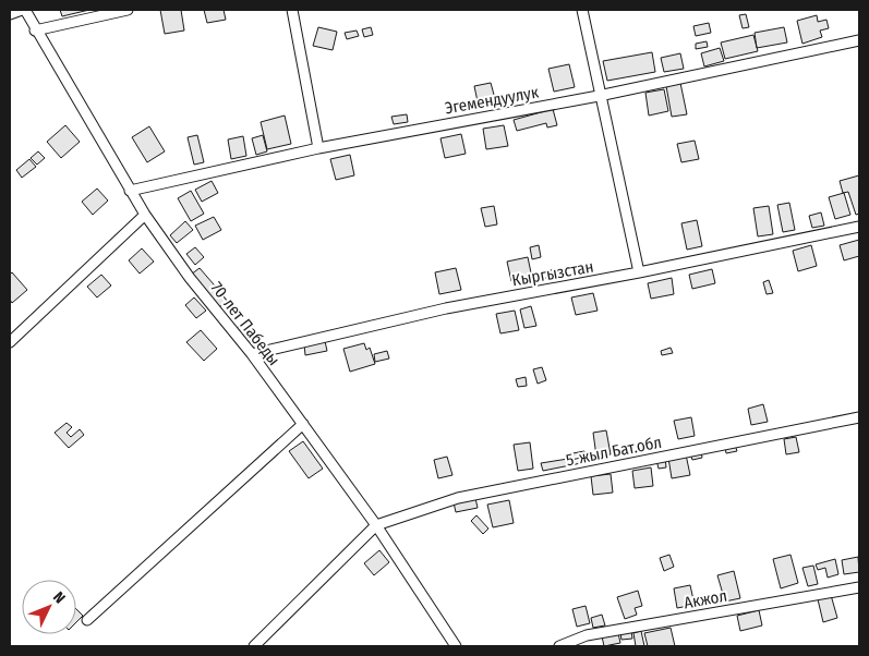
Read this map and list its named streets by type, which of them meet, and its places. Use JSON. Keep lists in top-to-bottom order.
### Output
{
  "streets": {
    "street": [
      "Эгемендуулук",
      "Кыргызстан",
      "70-лет Пабеды",
      "5-жыл Бат.обл",
      "Акжол"
    ]
  },
  "crossings": [
    ["Эгемендуулук", "70-лет Пабеды"],
    ["Кыргызстан", "70-лет Пабеды"],
    ["70-лет Пабеды", "5-жыл Бат.обл"]
  ],
  "north": "top right"
}
